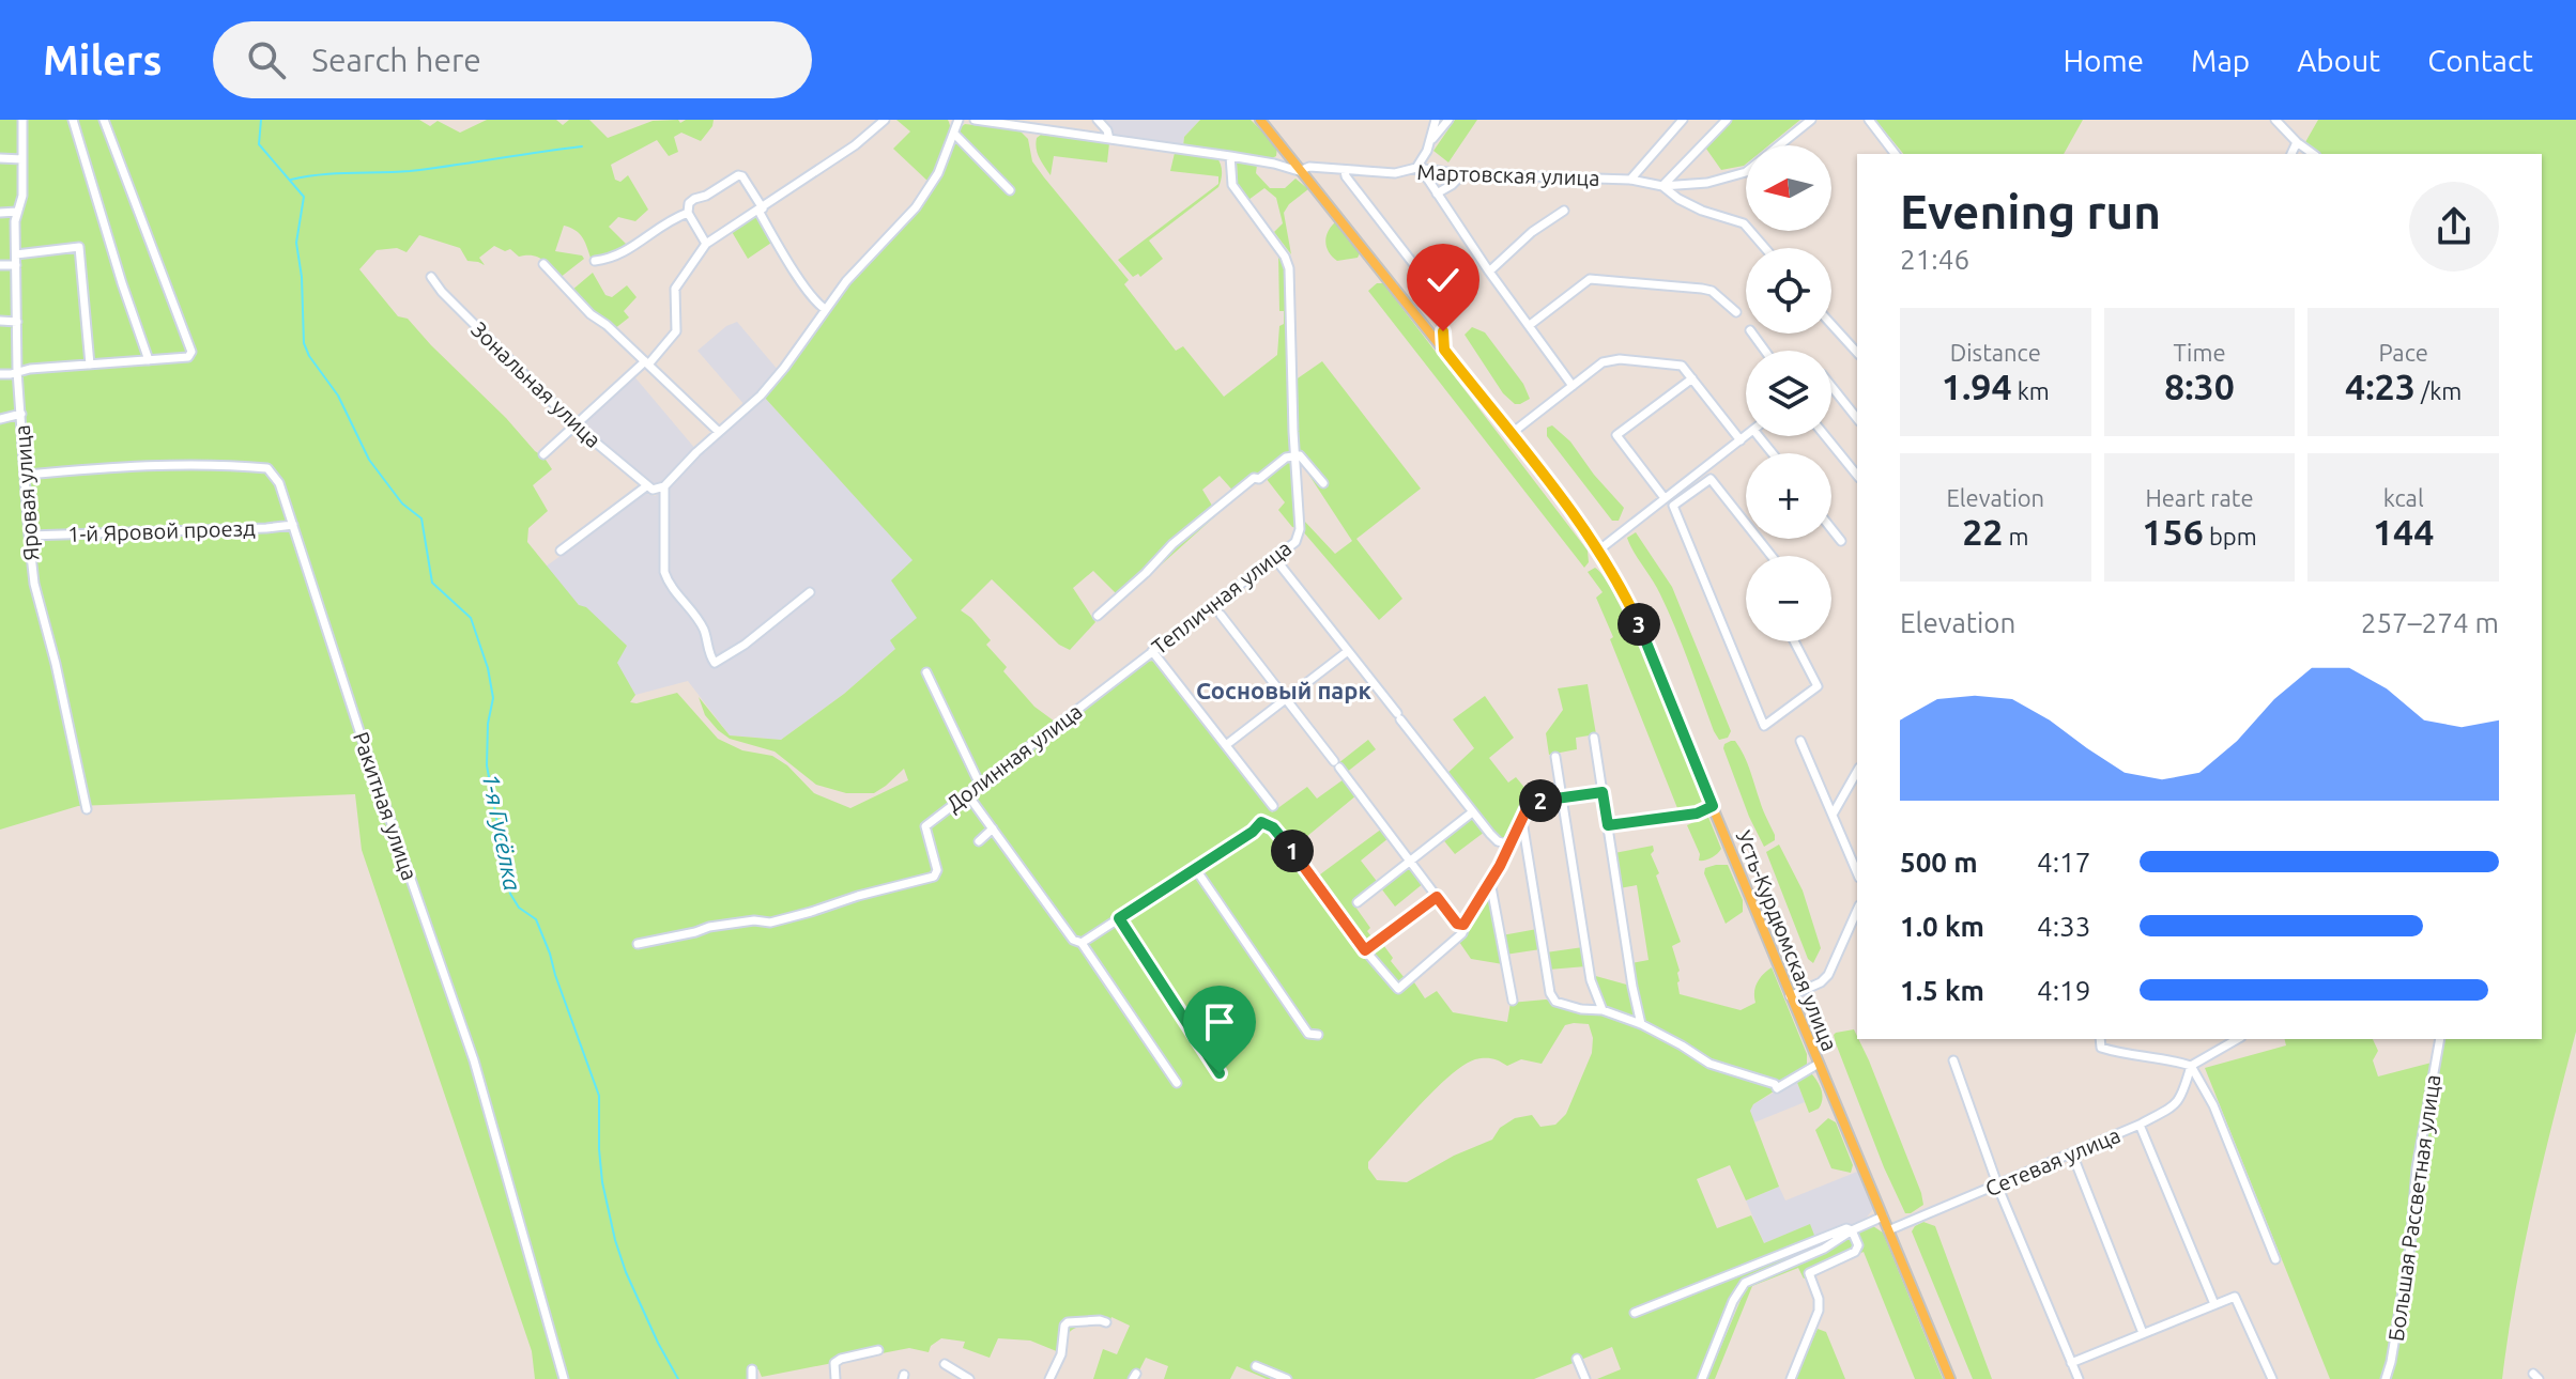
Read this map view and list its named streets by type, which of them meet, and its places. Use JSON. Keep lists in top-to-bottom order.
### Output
{
  "streets": {
    "main road": ["Усть-Курдюмская улица"],
    "street": [
      "Мартовская улица",
      "Зональная улица",
      "Яровая улица",
      "1-й Яровой проезд",
      "Тепличная улица",
      "Долинная улица",
      "Ракитная улица",
      "Сетевая улица",
      "Большая Рассветная улица"
    ]
  },
  "crossings": [
    ["Мартовская улица", "Усть-Курдюмская улица"],
    ["Яровая улица", "1-й Яровой проезд"],
    ["Яровая улица", "Ракитная улица"],
    ["1-й Яровой проезд", "Ракитная улица"],
    ["Тепличная улица", "Долинная улица"],
    ["Усть-Курдюмская улица", "Сетевая улица"]
  ],
  "districts": ["Сосновый парк"],
  "water": ["1-я Гусёлка"],
  "north": "left",
  "page": {
    "header": "Milers",
    "search": "Search here",
    "nav": [
      "Home",
      "Map",
      "About",
      "Contact"
    ],
    "map_buttons": ["+", "−"],
    "heading": ["Evening run", "21:46"],
    "stats": [
      ["Distance", "1.94 km"],
      ["Time", "8:30"],
      ["Pace", "4:23 /km"],
      ["Elevation", "22 m"],
      ["Heart rate", "156 bpm"],
      ["kcal", "144"]
    ],
    "chart": ["Elevation", "257–274 m"],
    "pins": ["3", "2", "1"],
    "list": [
      {
        "name": "500 m",
        "note": "4:17"
      },
      {
        "name": "1.0 km",
        "note": "4:33"
      },
      {
        "name": "1.5 km",
        "note": "4:19"
      }
    ]
  }
}
